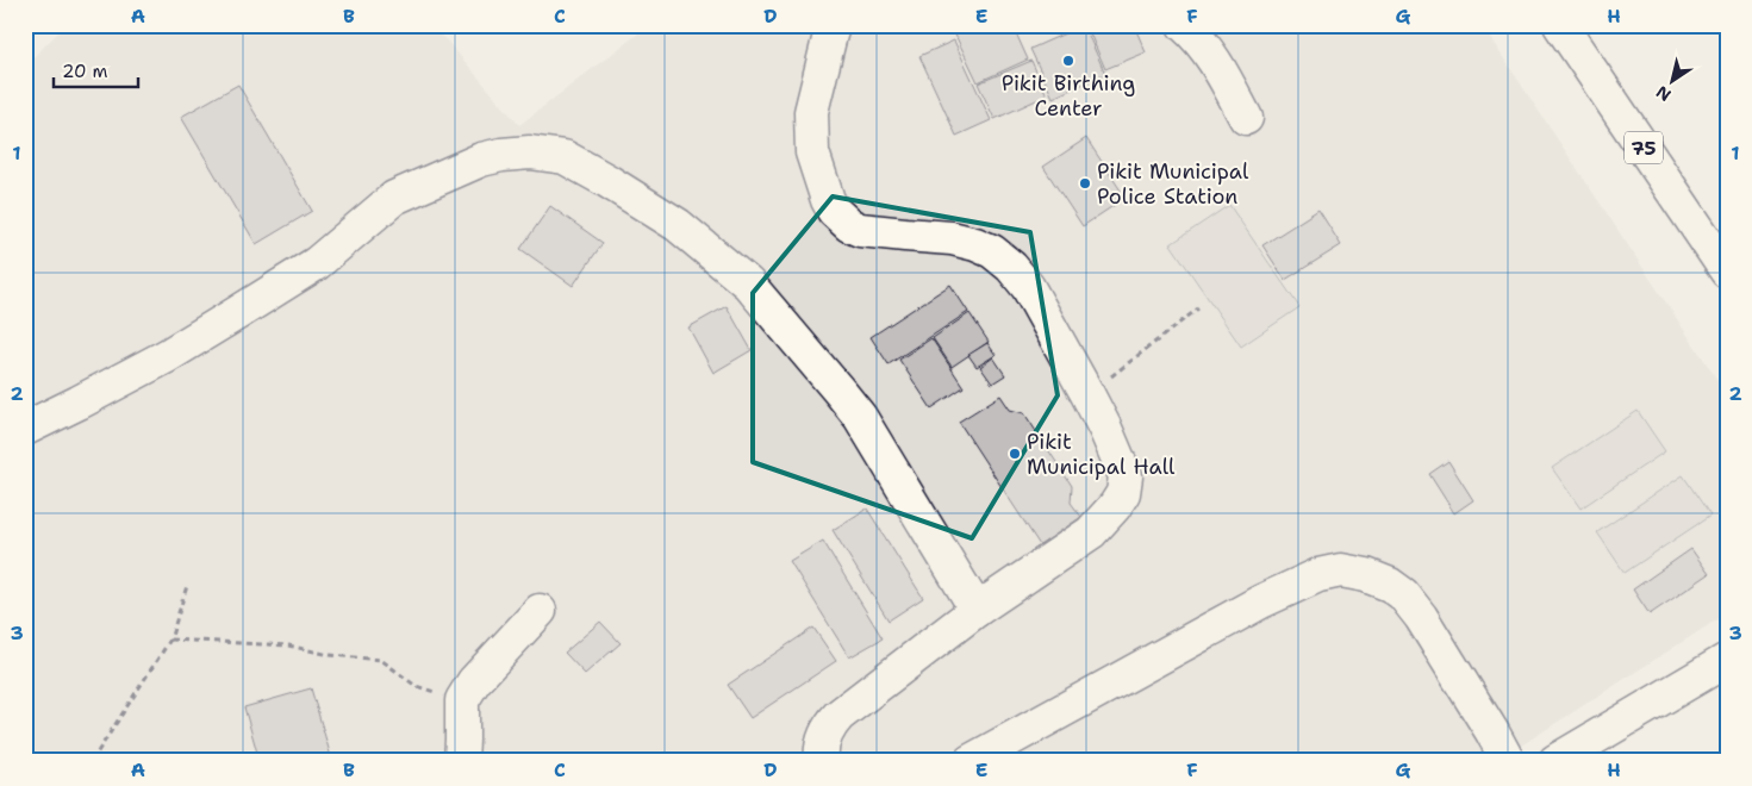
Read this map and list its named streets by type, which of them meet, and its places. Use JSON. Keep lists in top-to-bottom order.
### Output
{
  "streets": {
    "main road": ["75"]
  },
  "places": ["Pikit Birthing Center", "Pikit Municipal Police Station", "Pikit Municipal Hall"],
  "scale_bar": "20 m",
  "north": "bottom left",
  "grid": {
    "columns": [
      "A",
      "B",
      "C",
      "D",
      "E",
      "F",
      "G",
      "H"
    ],
    "rows": ["1", "2", "3"]
  }
}
